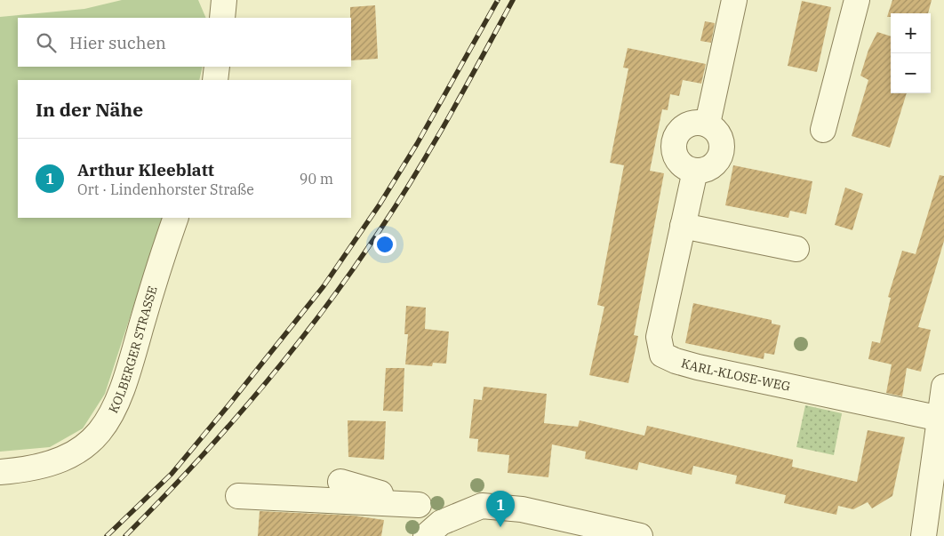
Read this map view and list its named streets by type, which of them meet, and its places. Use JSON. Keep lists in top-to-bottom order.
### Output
{
  "streets": {
    "street": ["KOLBERGER STRASSE", "KARL-KLOSE-WEG"]
  },
  "page": {
    "map_buttons": ["+", "−"],
    "search": "Hier suchen",
    "heading": "In der Nähe",
    "list": [
      {
        "mark": "1",
        "name": "Arthur Kleeblatt",
        "note": "Ort · Lindenhorster Straße",
        "value": "90 m"
      }
    ],
    "pins": "1"
  }
}
